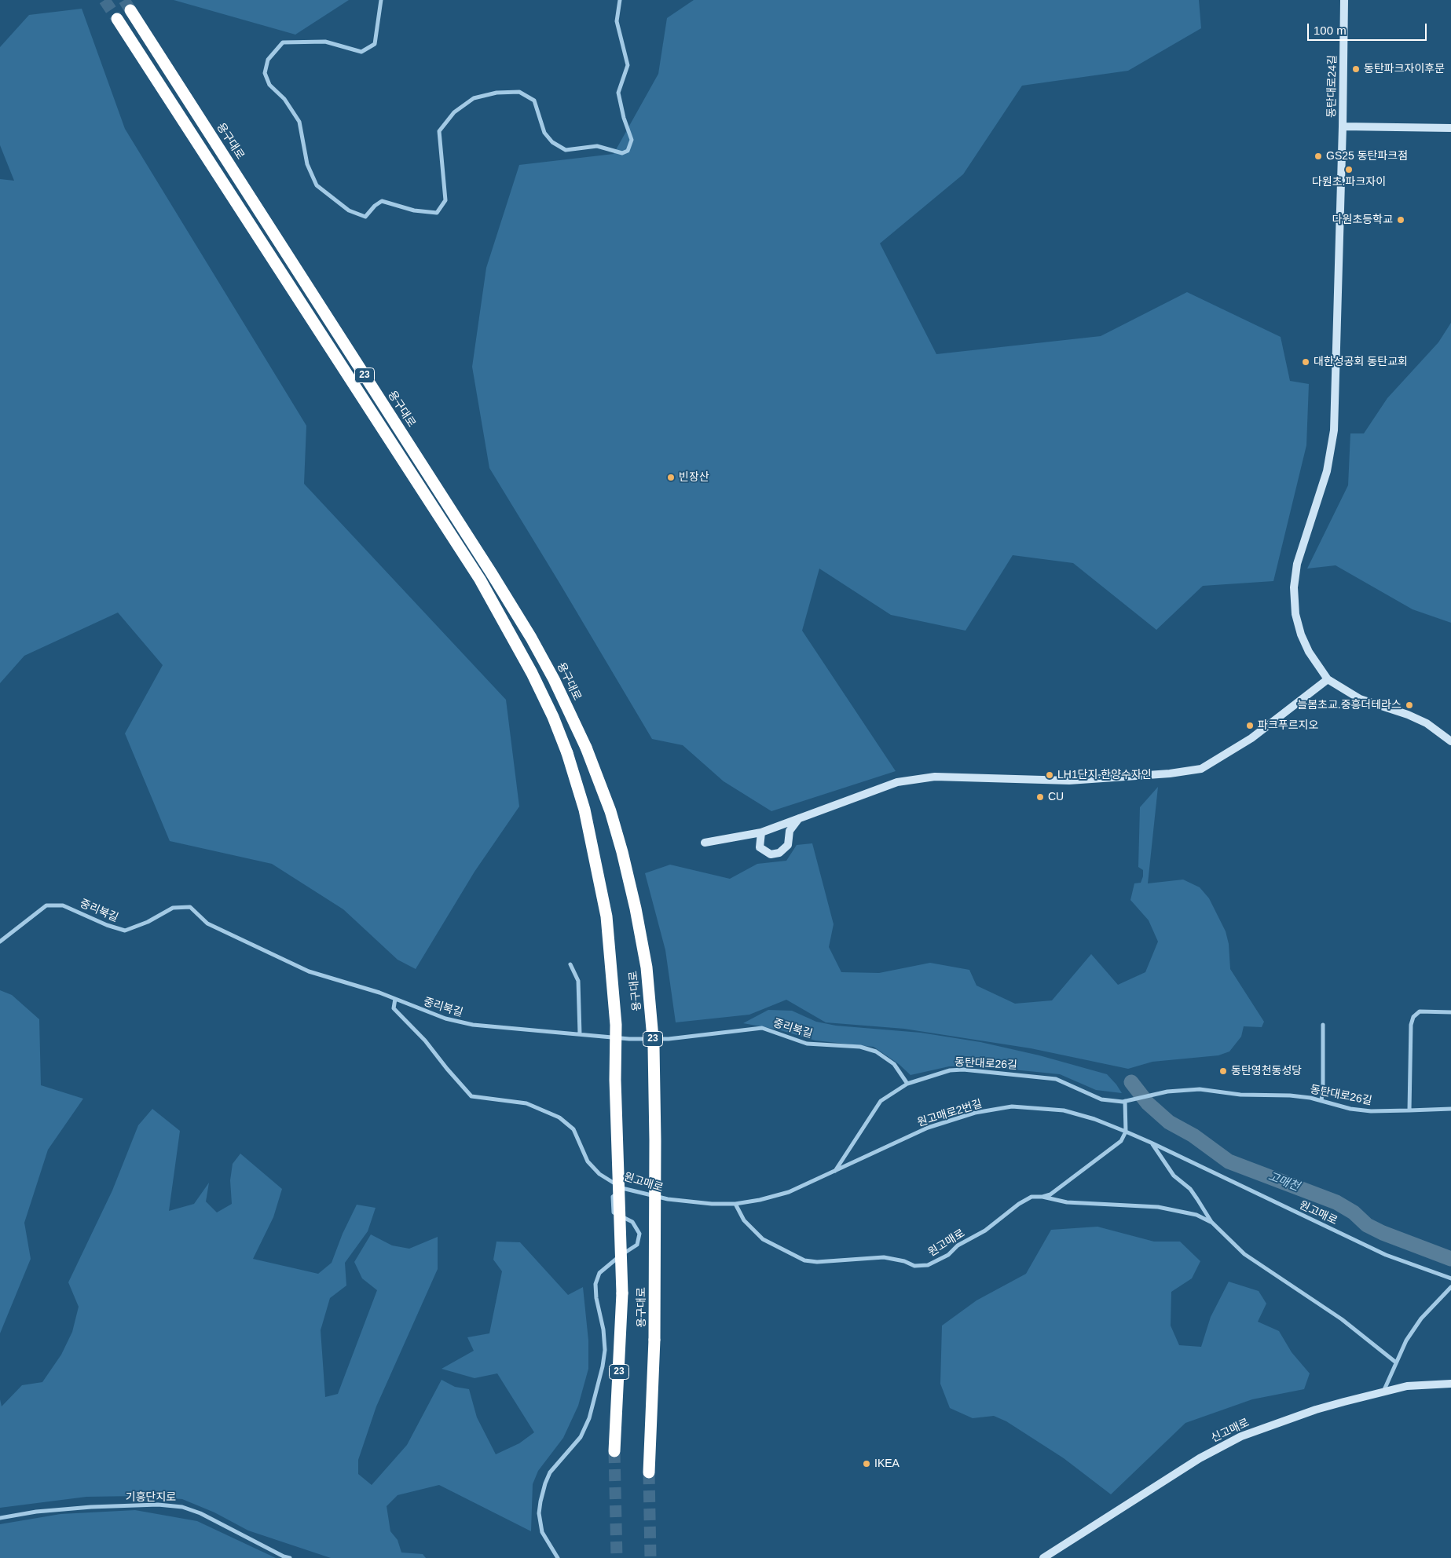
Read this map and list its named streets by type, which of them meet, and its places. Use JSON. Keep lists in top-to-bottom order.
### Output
{
  "streets": {
    "highway": ["용구대로", "23"],
    "street": [
      "동탄대로24길",
      "중리북길",
      "동탄대로26길",
      "원고매로2번길",
      "원고매로",
      "신고매로",
      "기흥단지로"
    ]
  },
  "crossings": [
    ["중리북길", "동탄대로26길"],
    ["중리북길", "원고매로"],
    ["동탄대로26길", "원고매로2번길"],
    ["원고매로2번길", "원고매로"]
  ],
  "water": ["고매천"],
  "places": [
    "동탄파크자이후문",
    "GS25 동탄파크점",
    "다원초.파크자이",
    "다원초등학교",
    "대한성공회 동탄교회",
    "빈장산",
    "늘봄초교.중흥더테라스",
    "파크푸르지오",
    "LH1단지.한양수자인",
    "CU",
    "동탄영천동성당",
    "IKEA"
  ],
  "scale_bar": "100 m"
}
